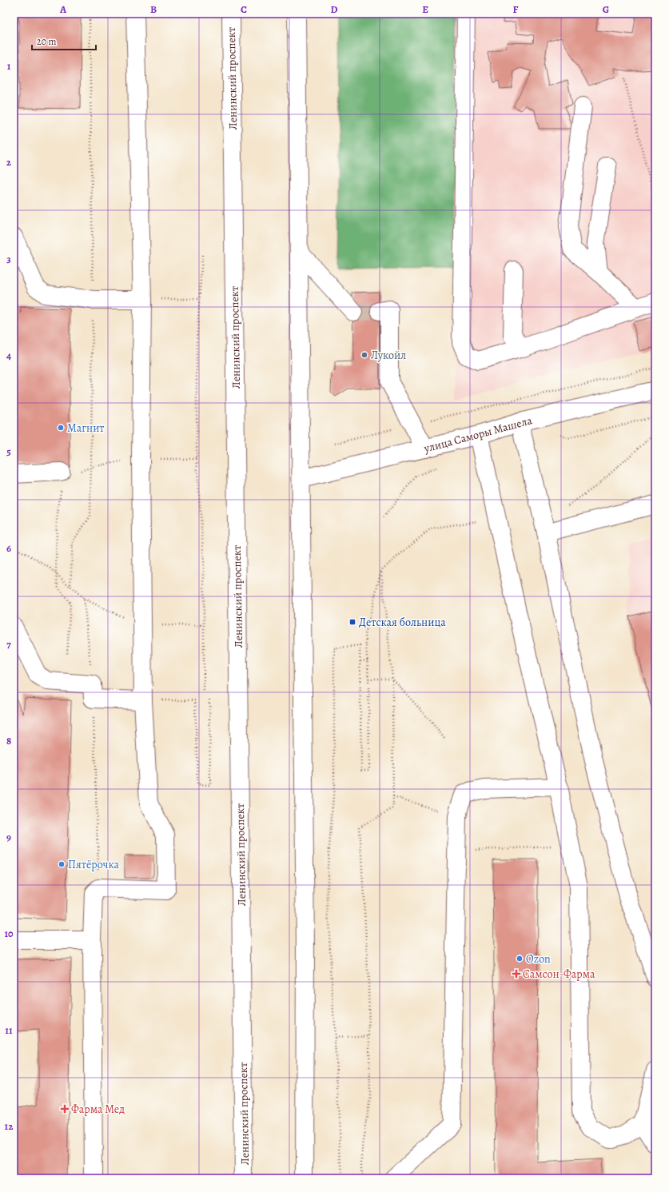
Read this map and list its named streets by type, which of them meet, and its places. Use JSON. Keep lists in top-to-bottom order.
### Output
{
  "streets": {
    "main road": ["Ленинский проспект", "улица Саморы Машела"]
  },
  "places": {
    "other": [
      "Лукойл",
      "Магнит",
      "Пятёрочка",
      "Ozon"
    ],
    "transit": ["Детская больница"],
    "health": ["Самсон-Фарма", "Фарма Мед"]
  },
  "scale_bar": "20 m",
  "grid": {
    "columns": [
      "A",
      "B",
      "C",
      "D",
      "E",
      "F",
      "G"
    ],
    "rows": [
      "1",
      "2",
      "3",
      "4",
      "5",
      "6",
      "7",
      "8",
      "9",
      "10",
      "11",
      "12"
    ]
  }
}
